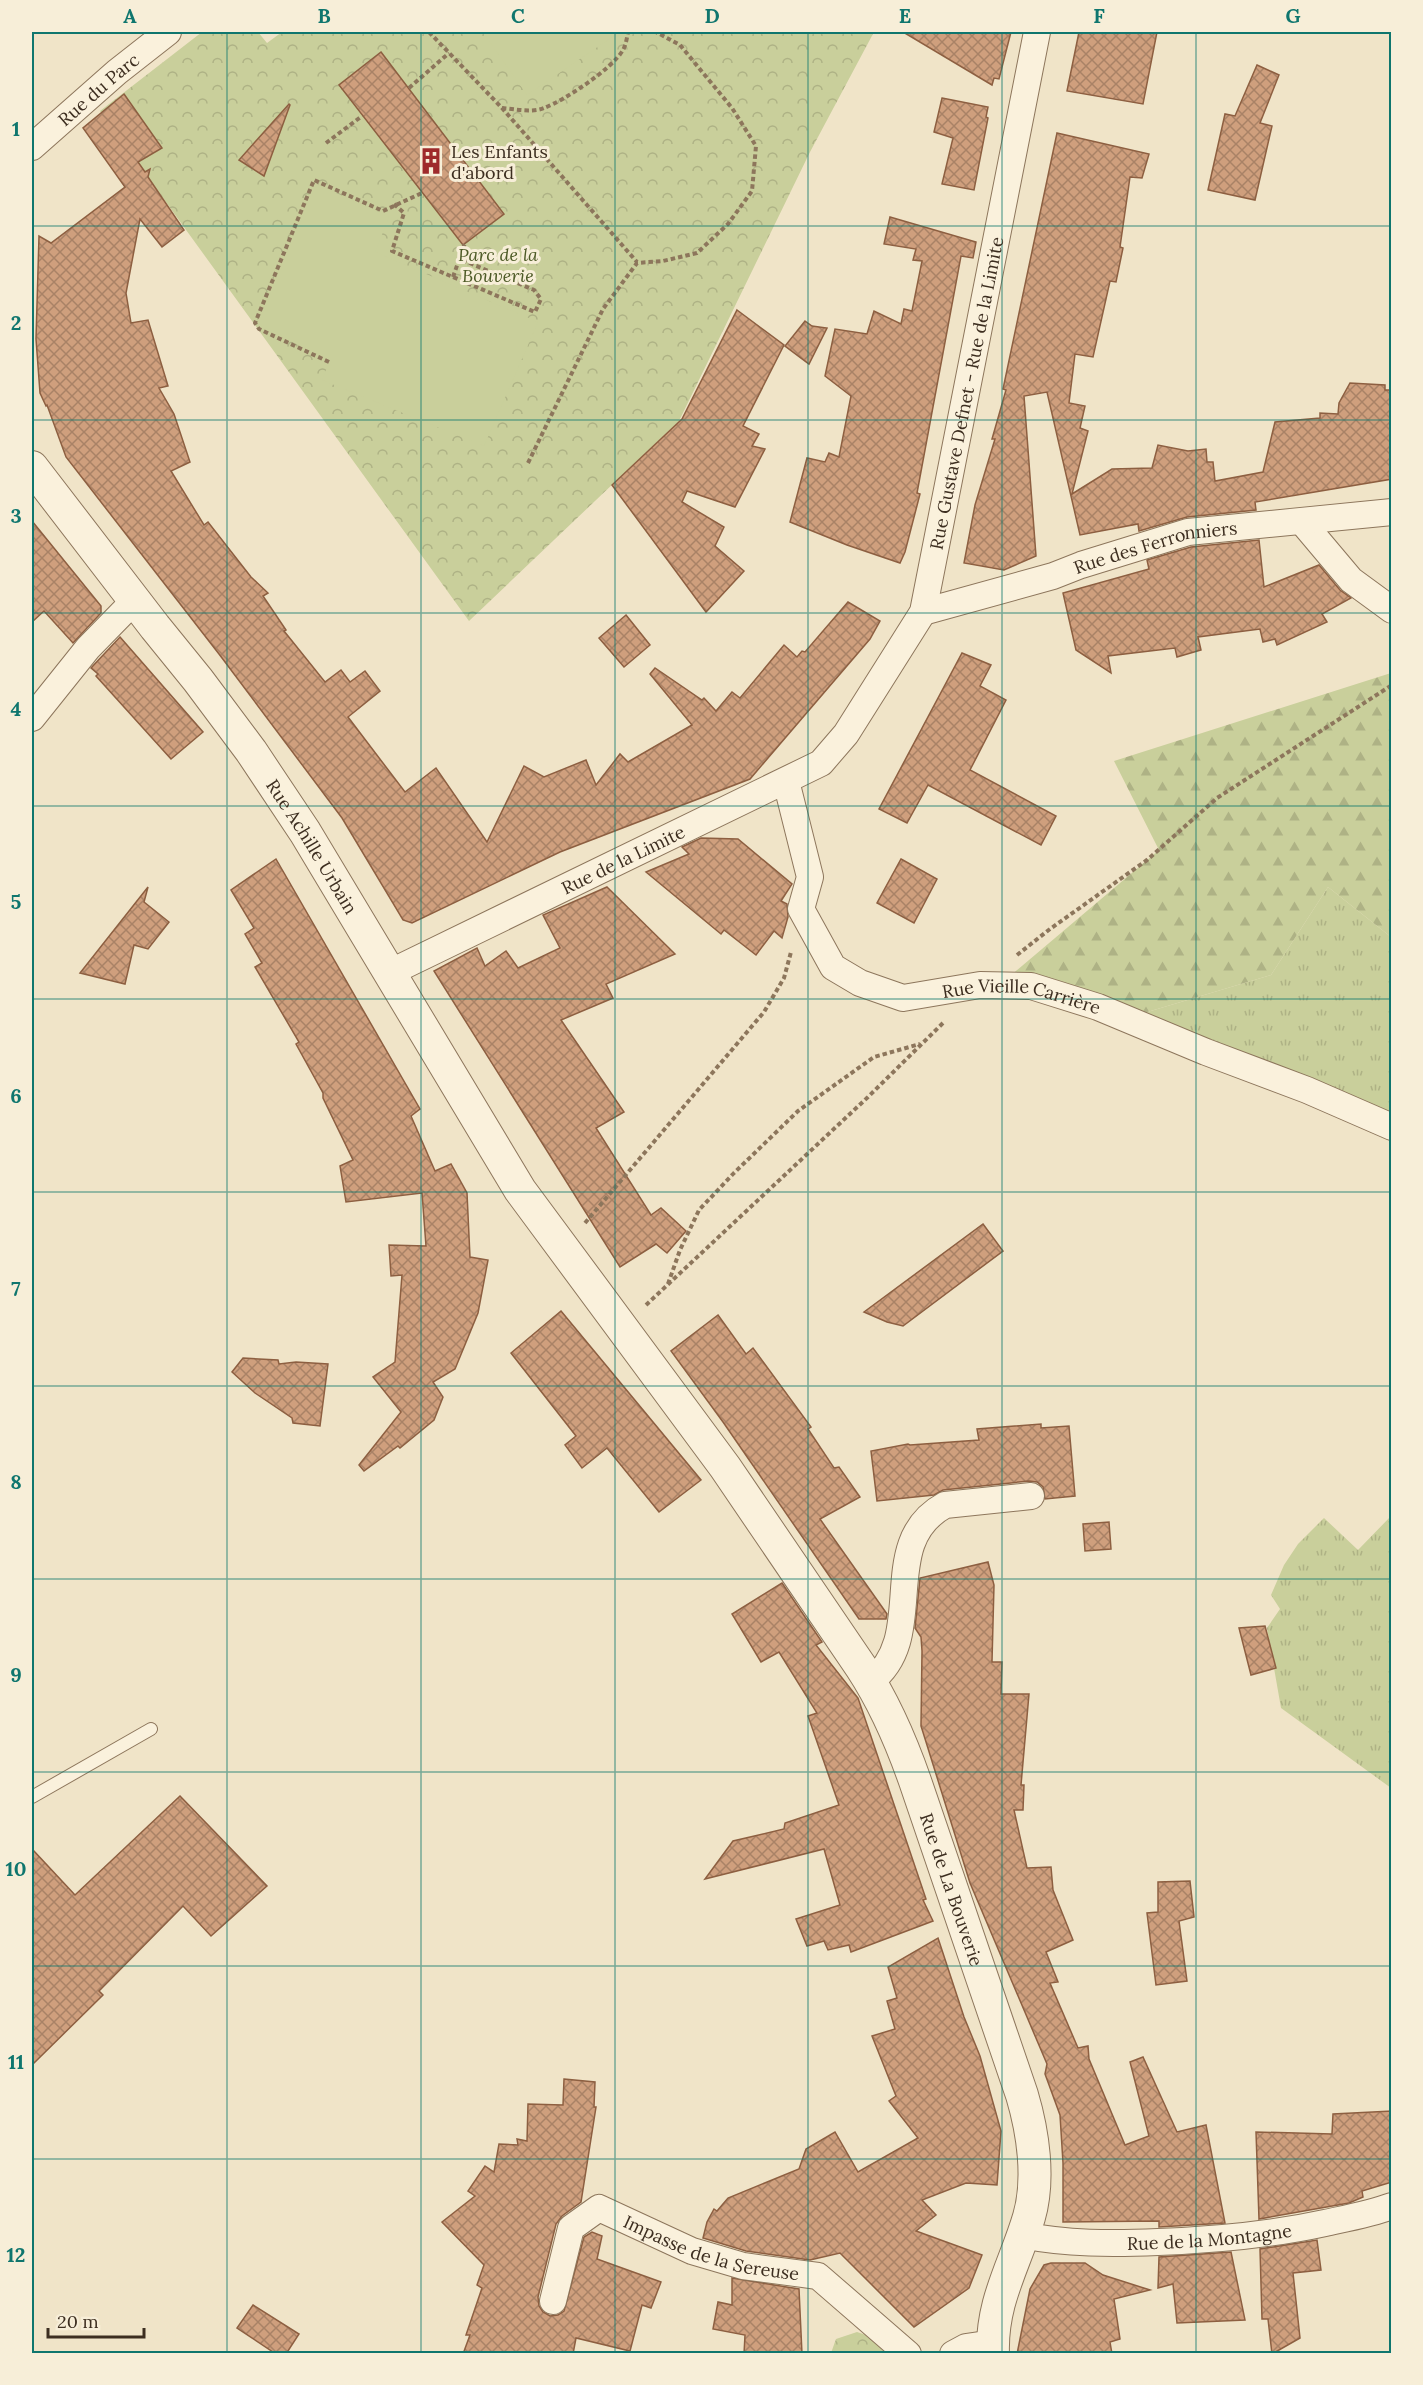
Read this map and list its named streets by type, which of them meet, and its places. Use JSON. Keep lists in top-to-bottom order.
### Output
{
  "streets": {
    "street": [
      "Rue du Parc",
      "Rue Gustave Defnet - Rue de la Limite",
      "Rue des Ferronniers",
      "Rue Achille Urbain",
      "Rue de la Limite",
      "Rue Vieille Carrière",
      "Rue de La Bouverie",
      "Rue de la Montagne",
      "Impasse de la Sereuse"
    ]
  },
  "crossings": [
    ["Rue Gustave Defnet - Rue de la Limite", "Rue des Ferronniers"],
    ["Rue Gustave Defnet - Rue de la Limite", "Rue de la Limite"],
    ["Rue Achille Urbain", "Rue de la Limite"],
    ["Rue Achille Urbain", "Rue de La Bouverie"],
    ["Rue de La Bouverie", "Rue de la Montagne"]
  ],
  "parks": ["Parc de la Bouverie"],
  "places": {
    "building": ["Les Enfants d'abord"]
  },
  "scale_bar": "20 m",
  "grid": {
    "columns": [
      "A",
      "B",
      "C",
      "D",
      "E",
      "F",
      "G"
    ],
    "rows": [
      "1",
      "2",
      "3",
      "4",
      "5",
      "6",
      "7",
      "8",
      "9",
      "10",
      "11",
      "12"
    ]
  }
}
